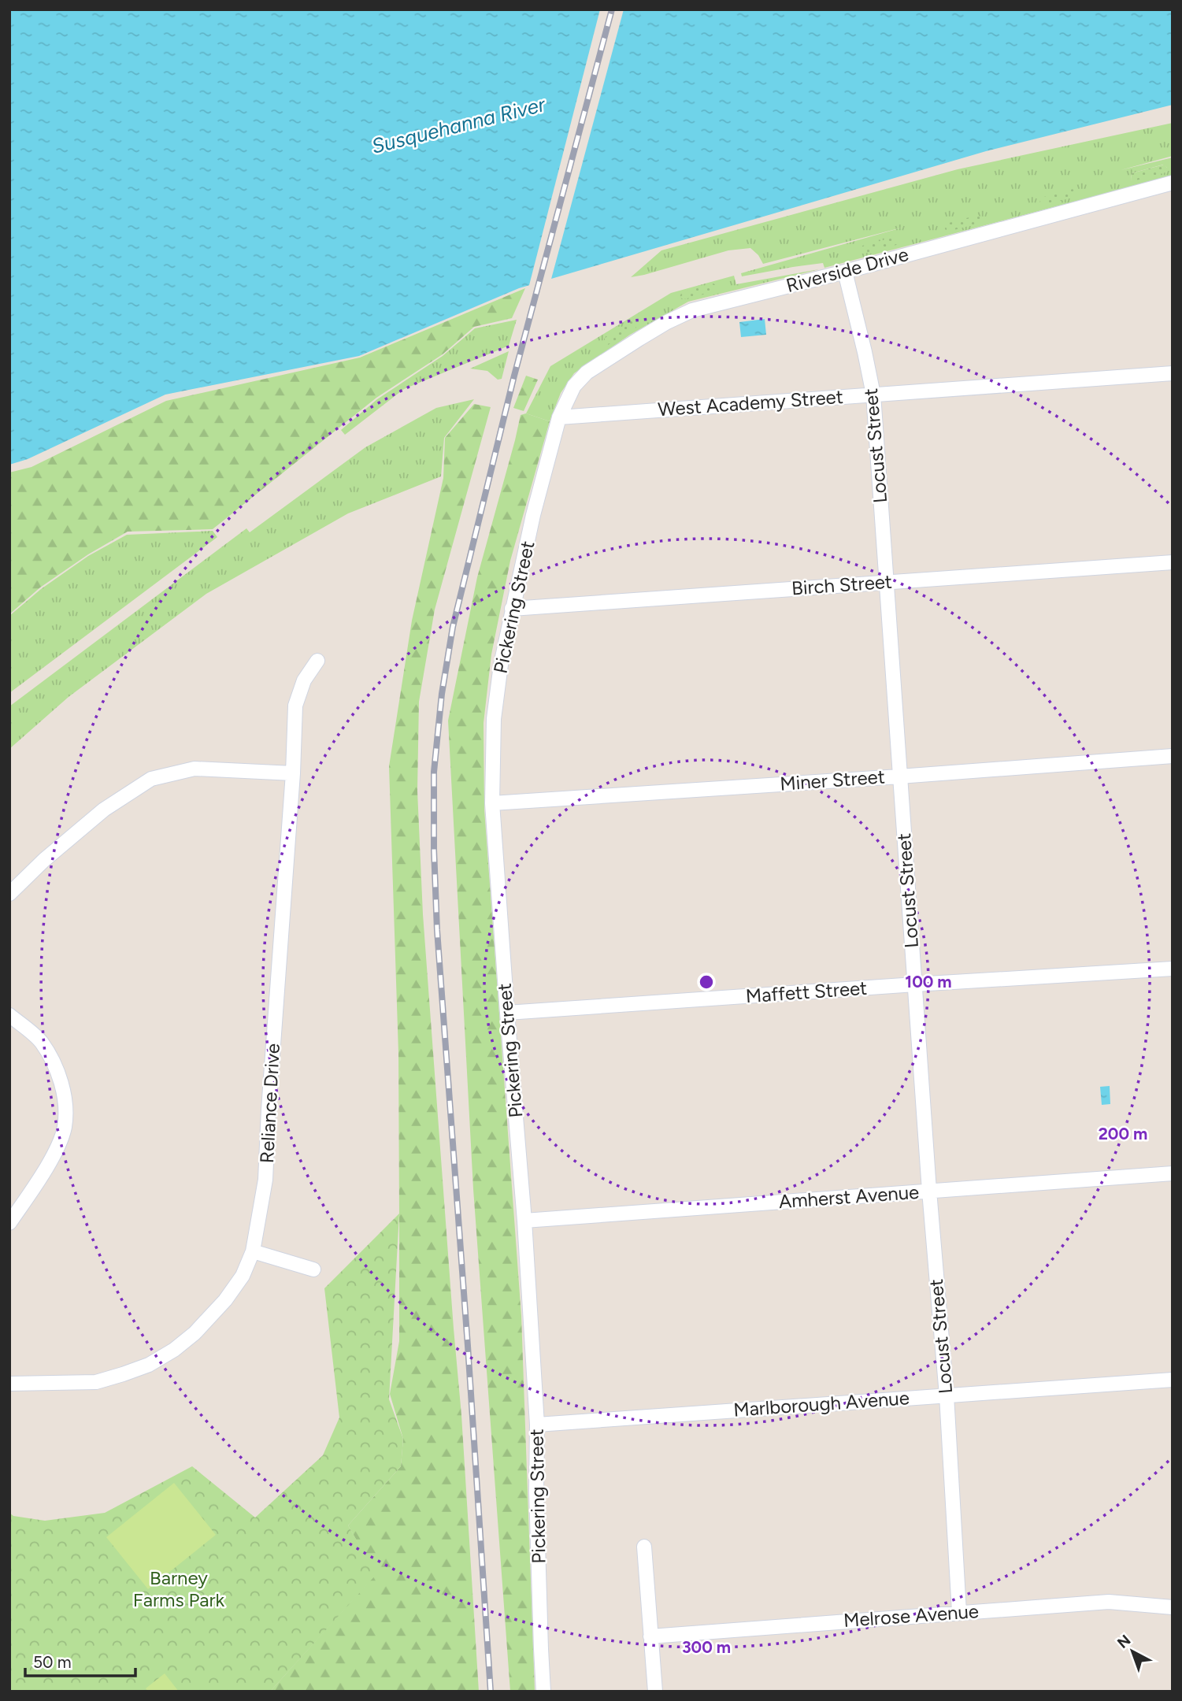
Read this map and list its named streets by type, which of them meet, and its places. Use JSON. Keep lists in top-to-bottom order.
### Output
{
  "streets": {
    "street": [
      "Riverside Drive",
      "West Academy Street",
      "Locust Street",
      "Birch Street",
      "Pickering Street",
      "Miner Street",
      "Maffett Street",
      "Reliance Drive",
      "Amherst Avenue",
      "Marlborough Avenue",
      "Melrose Avenue"
    ]
  },
  "crossings": [
    ["Riverside Drive", "West Academy Street"],
    ["Riverside Drive", "Locust Street"],
    ["Riverside Drive", "Pickering Street"],
    ["West Academy Street", "Locust Street"],
    ["West Academy Street", "Pickering Street"],
    ["Locust Street", "Birch Street"],
    ["Locust Street", "Miner Street"],
    ["Locust Street", "Maffett Street"],
    ["Locust Street", "Amherst Avenue"],
    ["Locust Street", "Marlborough Avenue"],
    ["Locust Street", "Melrose Avenue"],
    ["Birch Street", "Pickering Street"],
    ["Pickering Street", "Miner Street"],
    ["Pickering Street", "Maffett Street"],
    ["Pickering Street", "Amherst Avenue"],
    ["Pickering Street", "Marlborough Avenue"]
  ],
  "water": ["Susquehanna River"],
  "parks": ["Barney Farms Park"],
  "scale_bar": "50 m",
  "north": "top left",
  "rings": ["100 m", "200 m", "300 m"]
}
